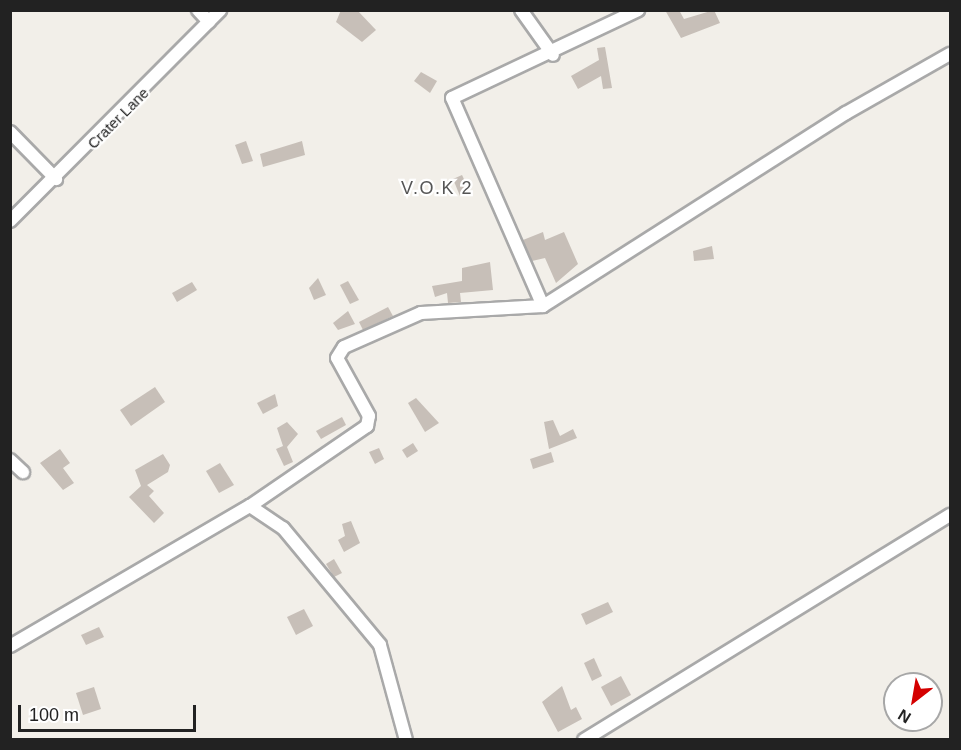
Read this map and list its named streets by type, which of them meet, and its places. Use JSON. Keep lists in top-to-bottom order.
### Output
{
  "streets": {
    "street": ["Crater Lane"]
  },
  "districts": ["V.O.K 2"],
  "scale_bar": "100 m",
  "north": "bottom left"
}
